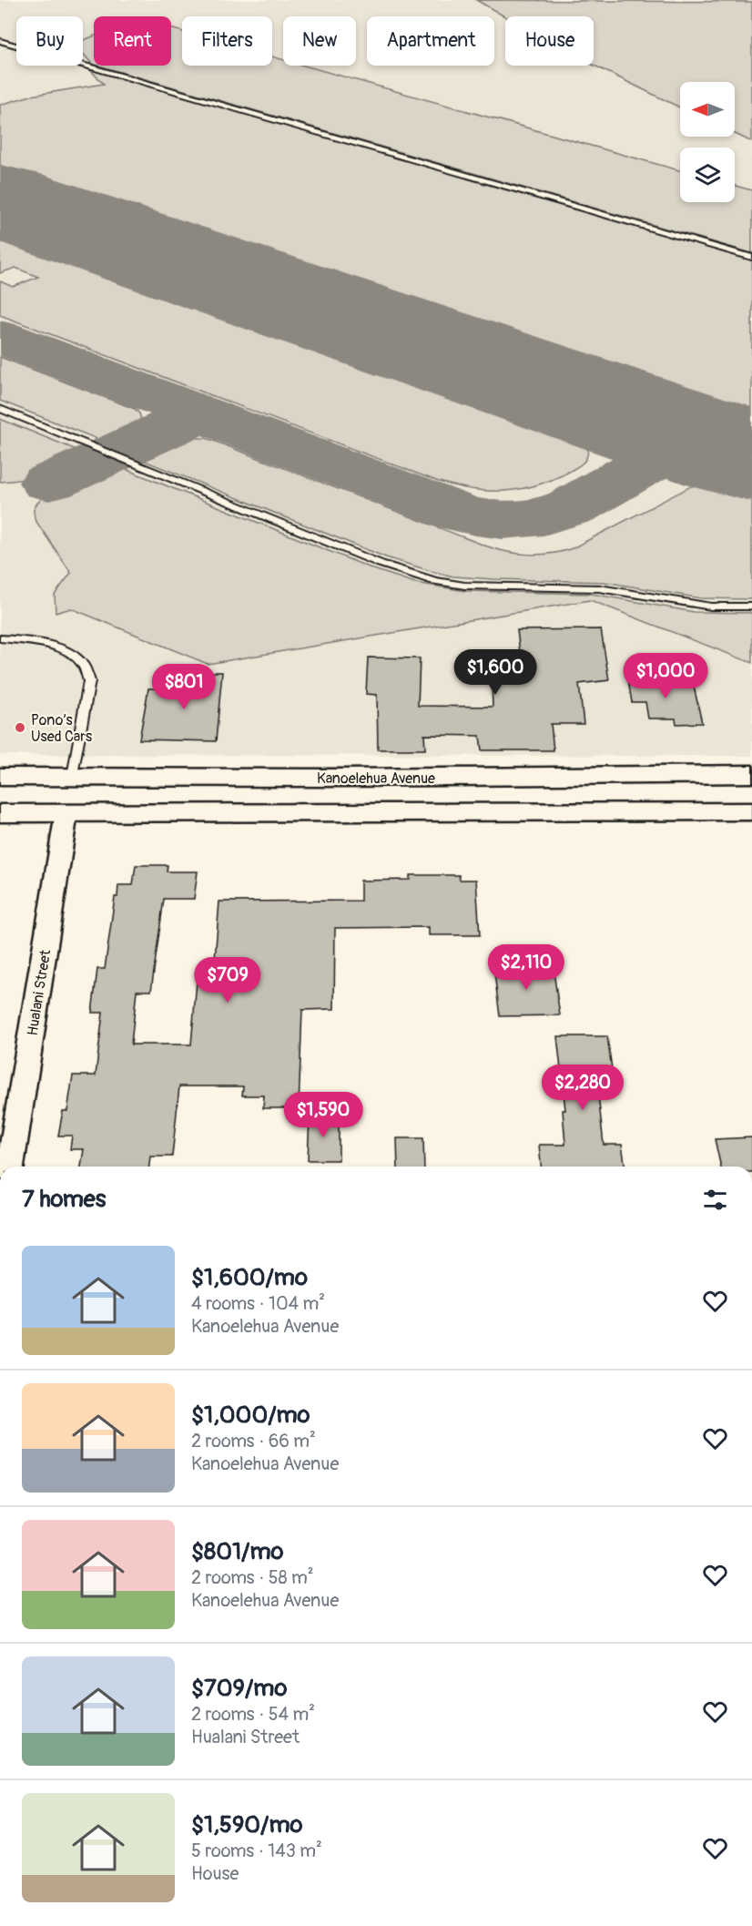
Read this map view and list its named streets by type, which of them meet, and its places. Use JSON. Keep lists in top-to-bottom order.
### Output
{
  "streets": {
    "highway": ["Kanoelehua Avenue"],
    "street": ["Hualani Street"]
  },
  "places": ["Pono’s Used Cars"],
  "north": "left",
  "page": {
    "chip": [
      "Buy",
      "Rent",
      "Filters",
      "New",
      "Apartment",
      "House"
    ],
    "price": [
      "$1,600",
      "$1,000",
      "$801",
      "$2,110",
      "$709",
      "$2,280",
      "$1,590"
    ],
    "heading": "7 homes",
    "list": [
      {
        "name": "$1,600/mo",
        "note": "4 rooms · 104 m² · Kanoelehua Avenue"
      },
      {
        "name": "$1,000/mo",
        "note": "2 rooms · 66 m² · Kanoelehua Avenue"
      },
      {
        "name": "$801/mo",
        "note": "2 rooms · 58 m² · Kanoelehua Avenue"
      },
      {
        "name": "$709/mo",
        "note": "2 rooms · 54 m² · Hualani Street"
      },
      {
        "name": "$1,590/mo",
        "note": "5 rooms · 143 m² · House"
      }
    ]
  }
}
